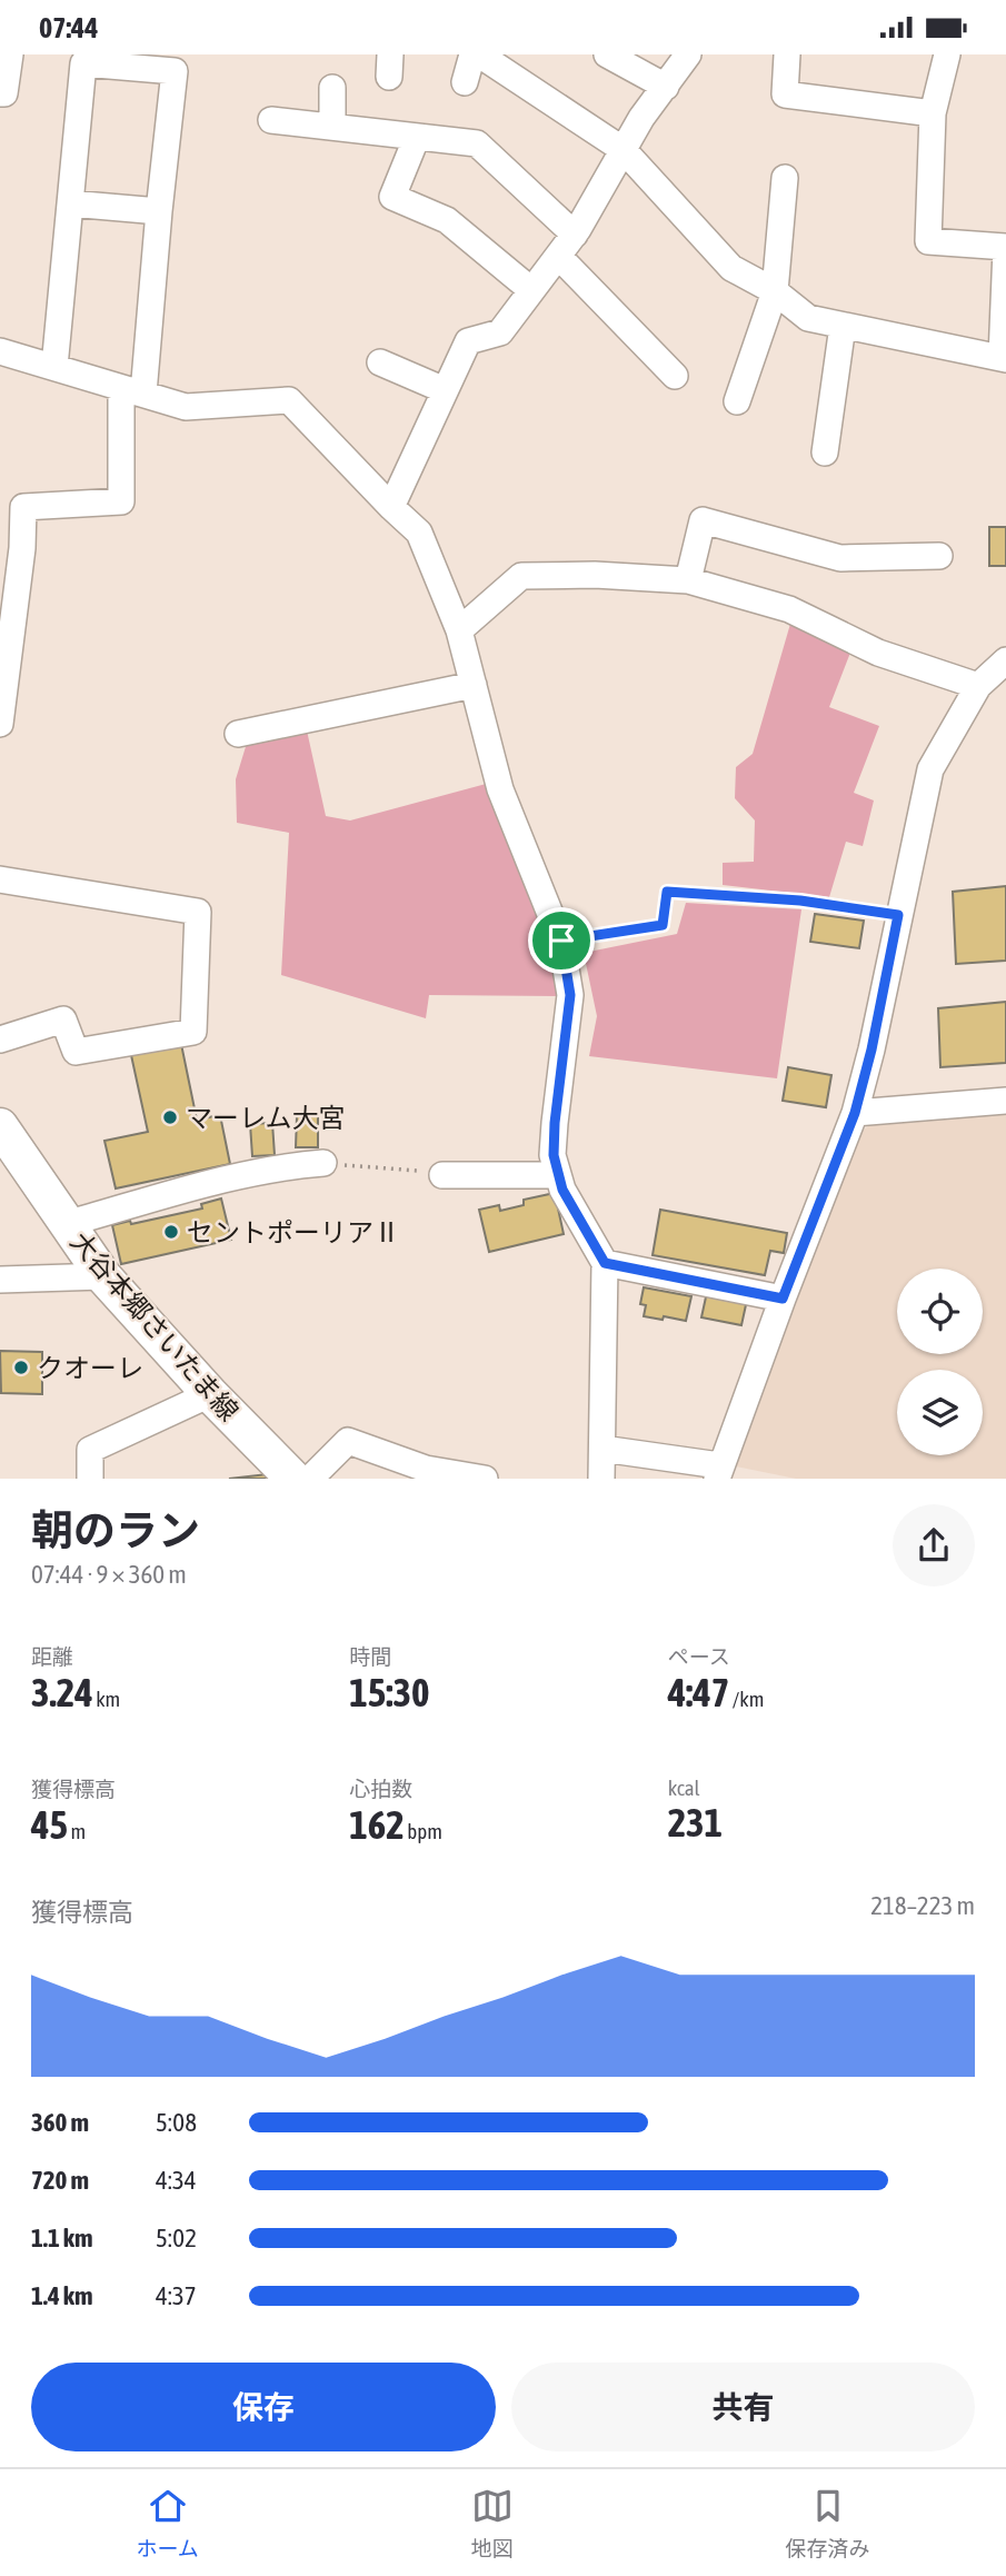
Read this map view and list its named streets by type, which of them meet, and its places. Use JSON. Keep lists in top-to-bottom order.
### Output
{
  "streets": {
    "main road": ["大谷本郷さいたま線"]
  },
  "places": ["マーレム大宮", "セントポーリアⅡ", "クオーレ"],
  "page": {
    "status": "07:44",
    "heading": ["朝のラン", "07:44 · 9 × 360 m"],
    "stats": [
      ["距離", "3.24 km"],
      ["時間", "15:30"],
      ["ペース", "4:47 /km"],
      ["獲得標高", "45 m"],
      ["心拍数", "162 bpm"],
      ["kcal", "231"]
    ],
    "chart": ["獲得標高", "218–223 m"],
    "list": [
      {
        "name": "360 m",
        "note": "5:08"
      },
      {
        "name": "720 m",
        "note": "4:34"
      },
      {
        "name": "1.1 km",
        "note": "5:02"
      },
      {
        "name": "1.4 km",
        "note": "4:37"
      }
    ],
    "buttons": ["保存", "共有"],
    "tabs": ["ホーム", "地図", "保存済み"]
  }
}
